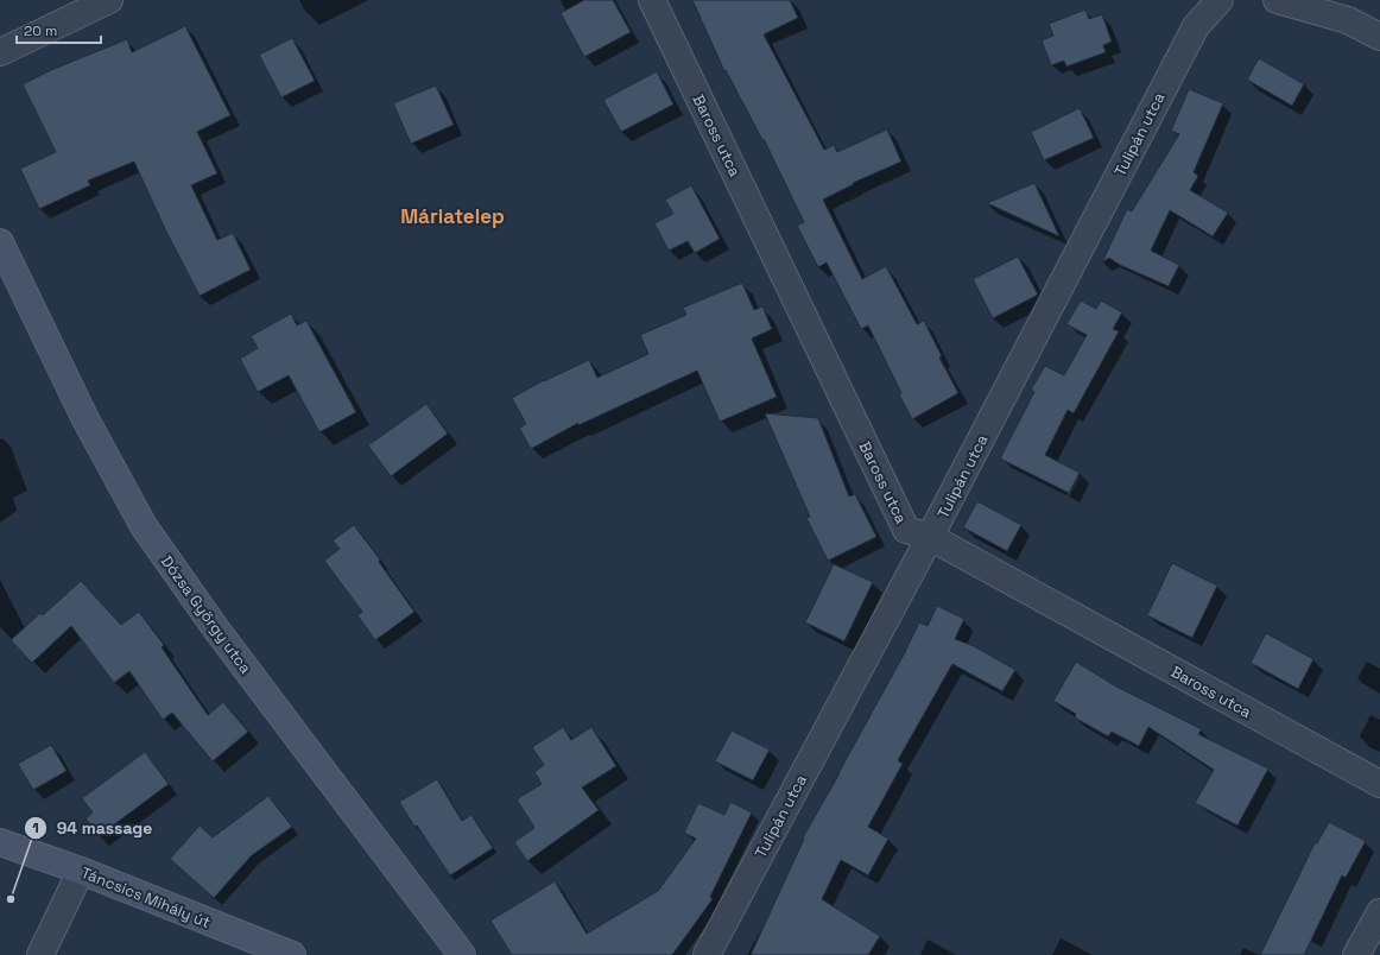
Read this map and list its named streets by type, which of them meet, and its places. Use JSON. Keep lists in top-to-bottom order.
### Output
{
  "streets": {
    "main road": ["Dózsa György utca", "Táncsics Mihály út"],
    "street": ["Tulipán utca", "Baross utca"]
  },
  "crossings": [
    ["Tulipán utca", "Baross utca"]
  ],
  "districts": ["Máriatelep"],
  "places": ["94 massage"],
  "scale_bar": "20 m"
}
